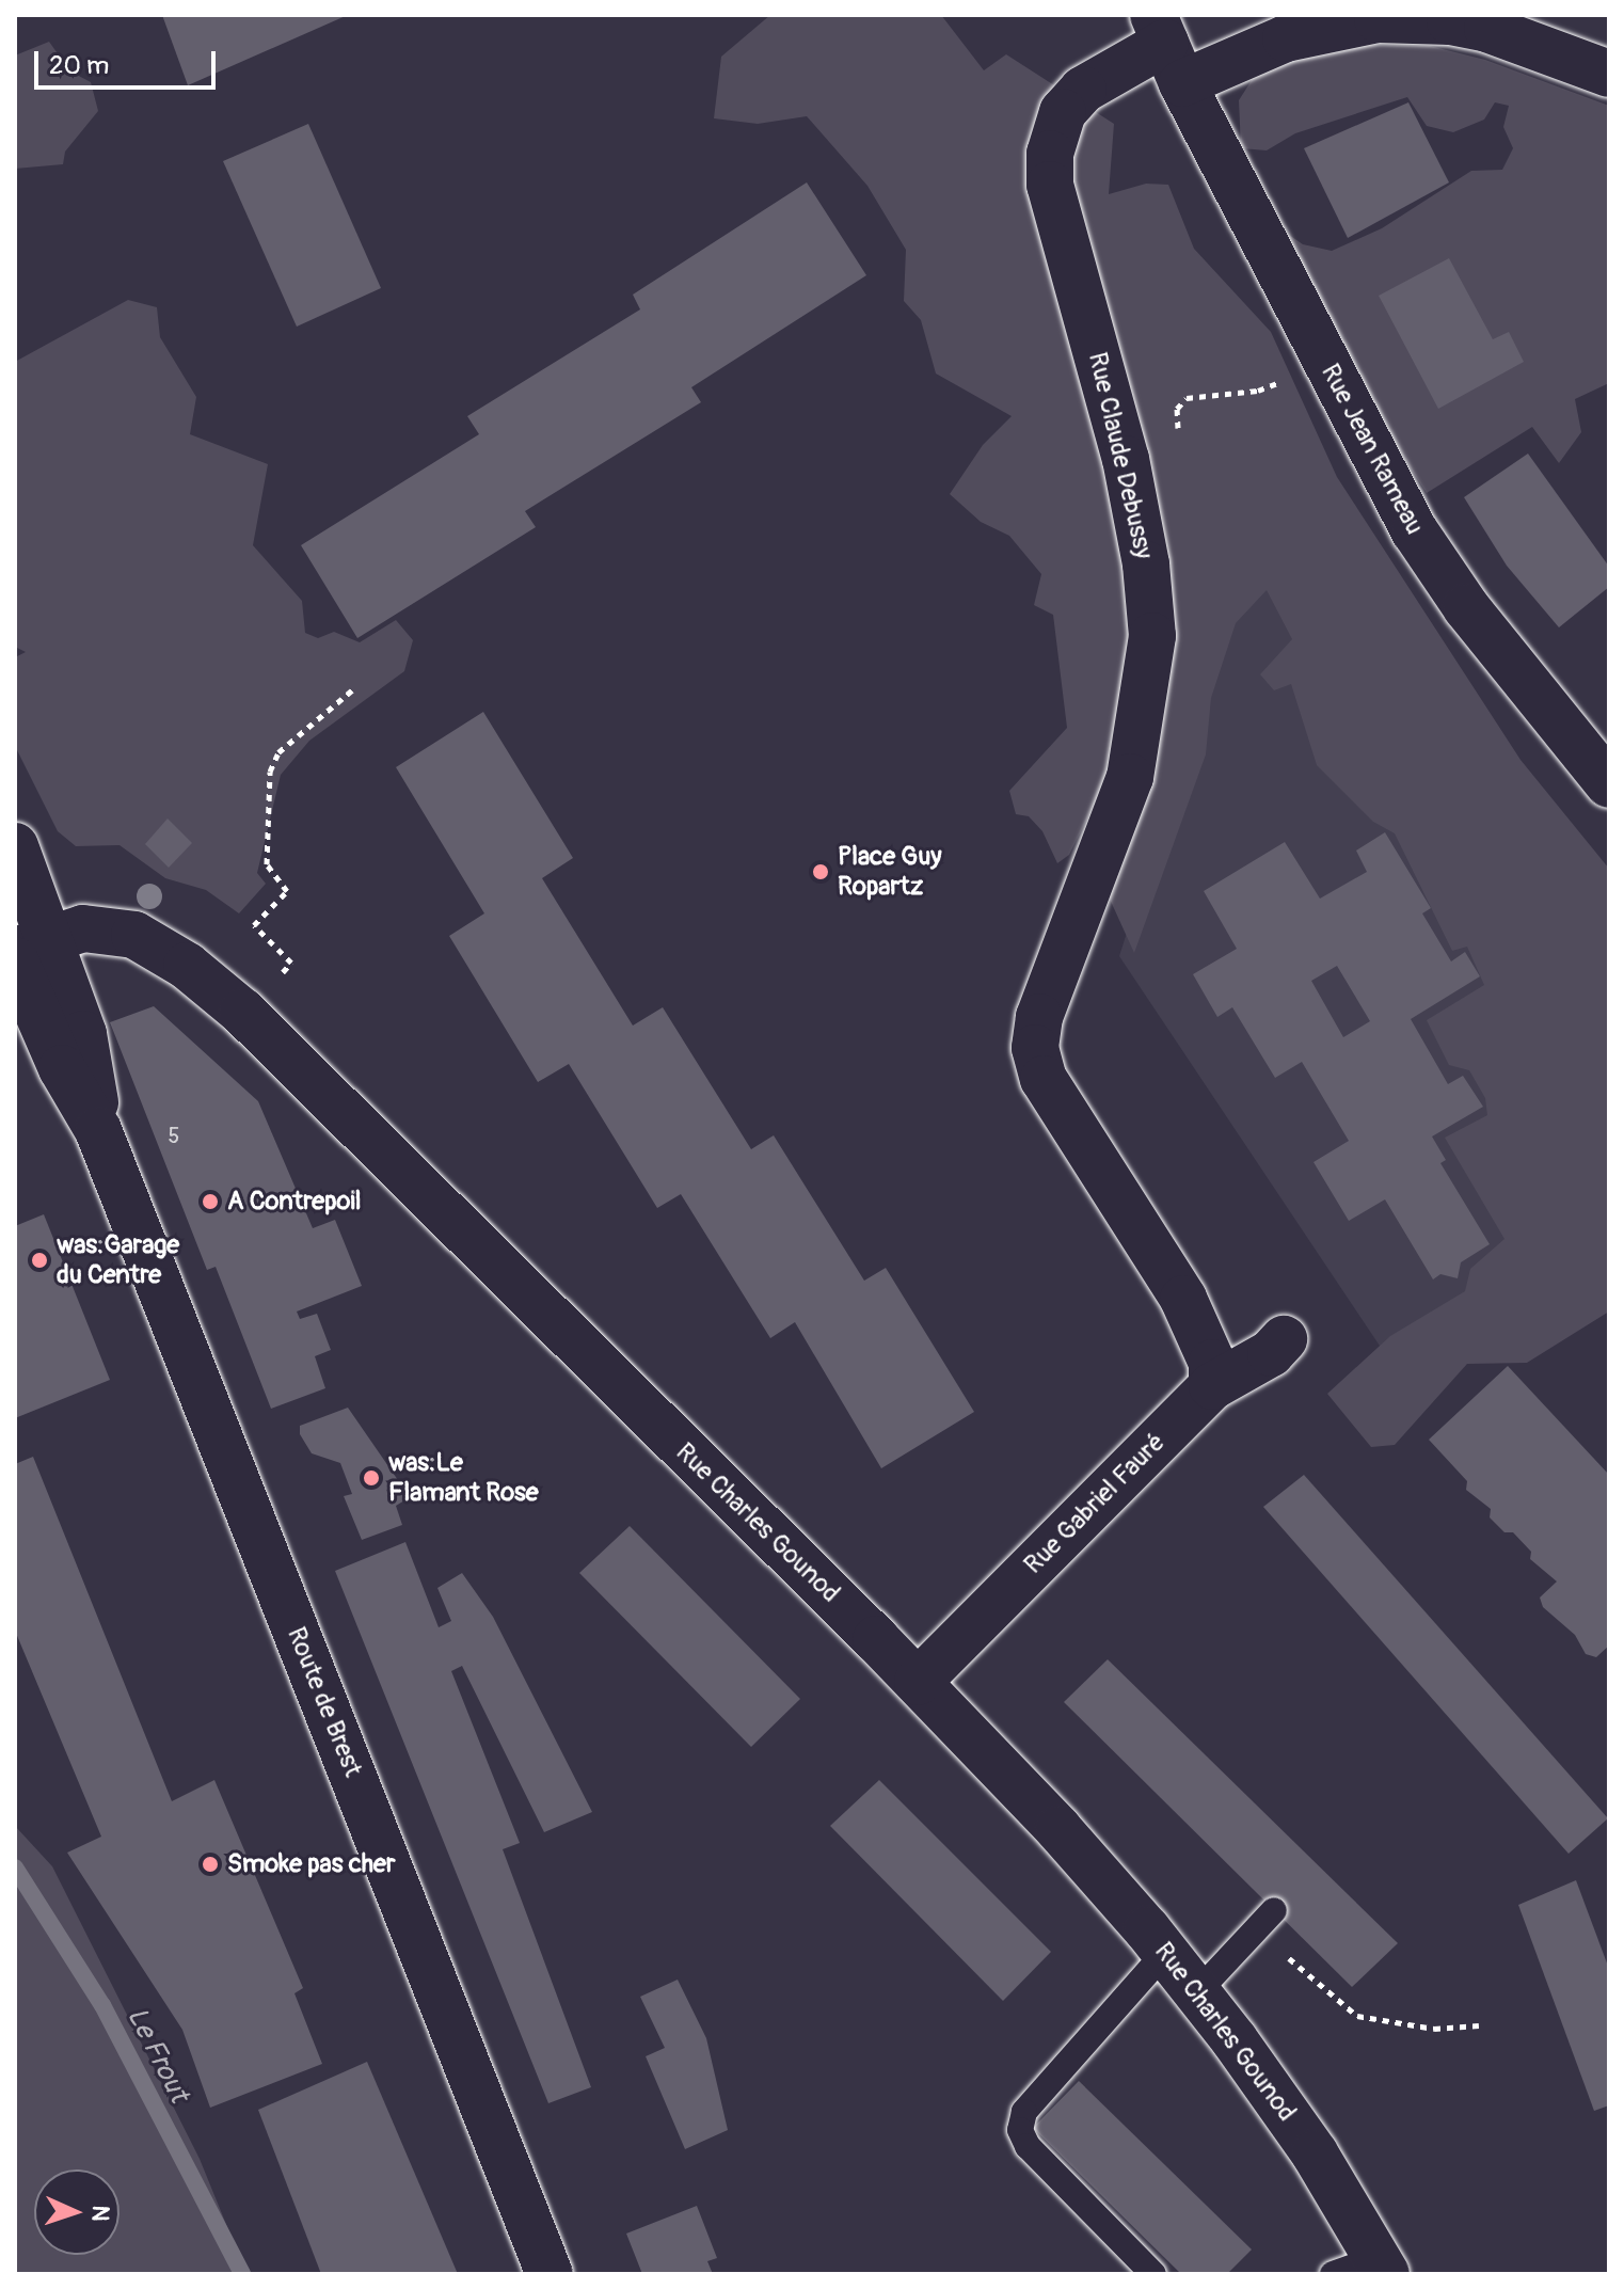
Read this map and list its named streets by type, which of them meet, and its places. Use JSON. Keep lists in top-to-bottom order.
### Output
{
  "streets": {
    "street": [
      "Rue Jean Rameau",
      "Rue Claude Debussy",
      "Rue Gabriel Fauré",
      "Rue Charles Gounod",
      "Route de Brest"
    ]
  },
  "crossings": [
    ["Rue Jean Rameau", "Rue Claude Debussy"],
    ["Rue Claude Debussy", "Rue Gabriel Fauré"],
    ["Rue Gabriel Fauré", "Rue Charles Gounod"],
    ["Rue Charles Gounod", "Route de Brest"]
  ],
  "water": ["Le Frout"],
  "places": [
    "Place Guy Ropartz",
    "A Contrepoil",
    "was:Garage du Centre",
    "was:Le Flamant Rose",
    "Smoke pas cher"
  ],
  "house_numbers": ["5"],
  "scale_bar": "20 m",
  "north": "right"
}
